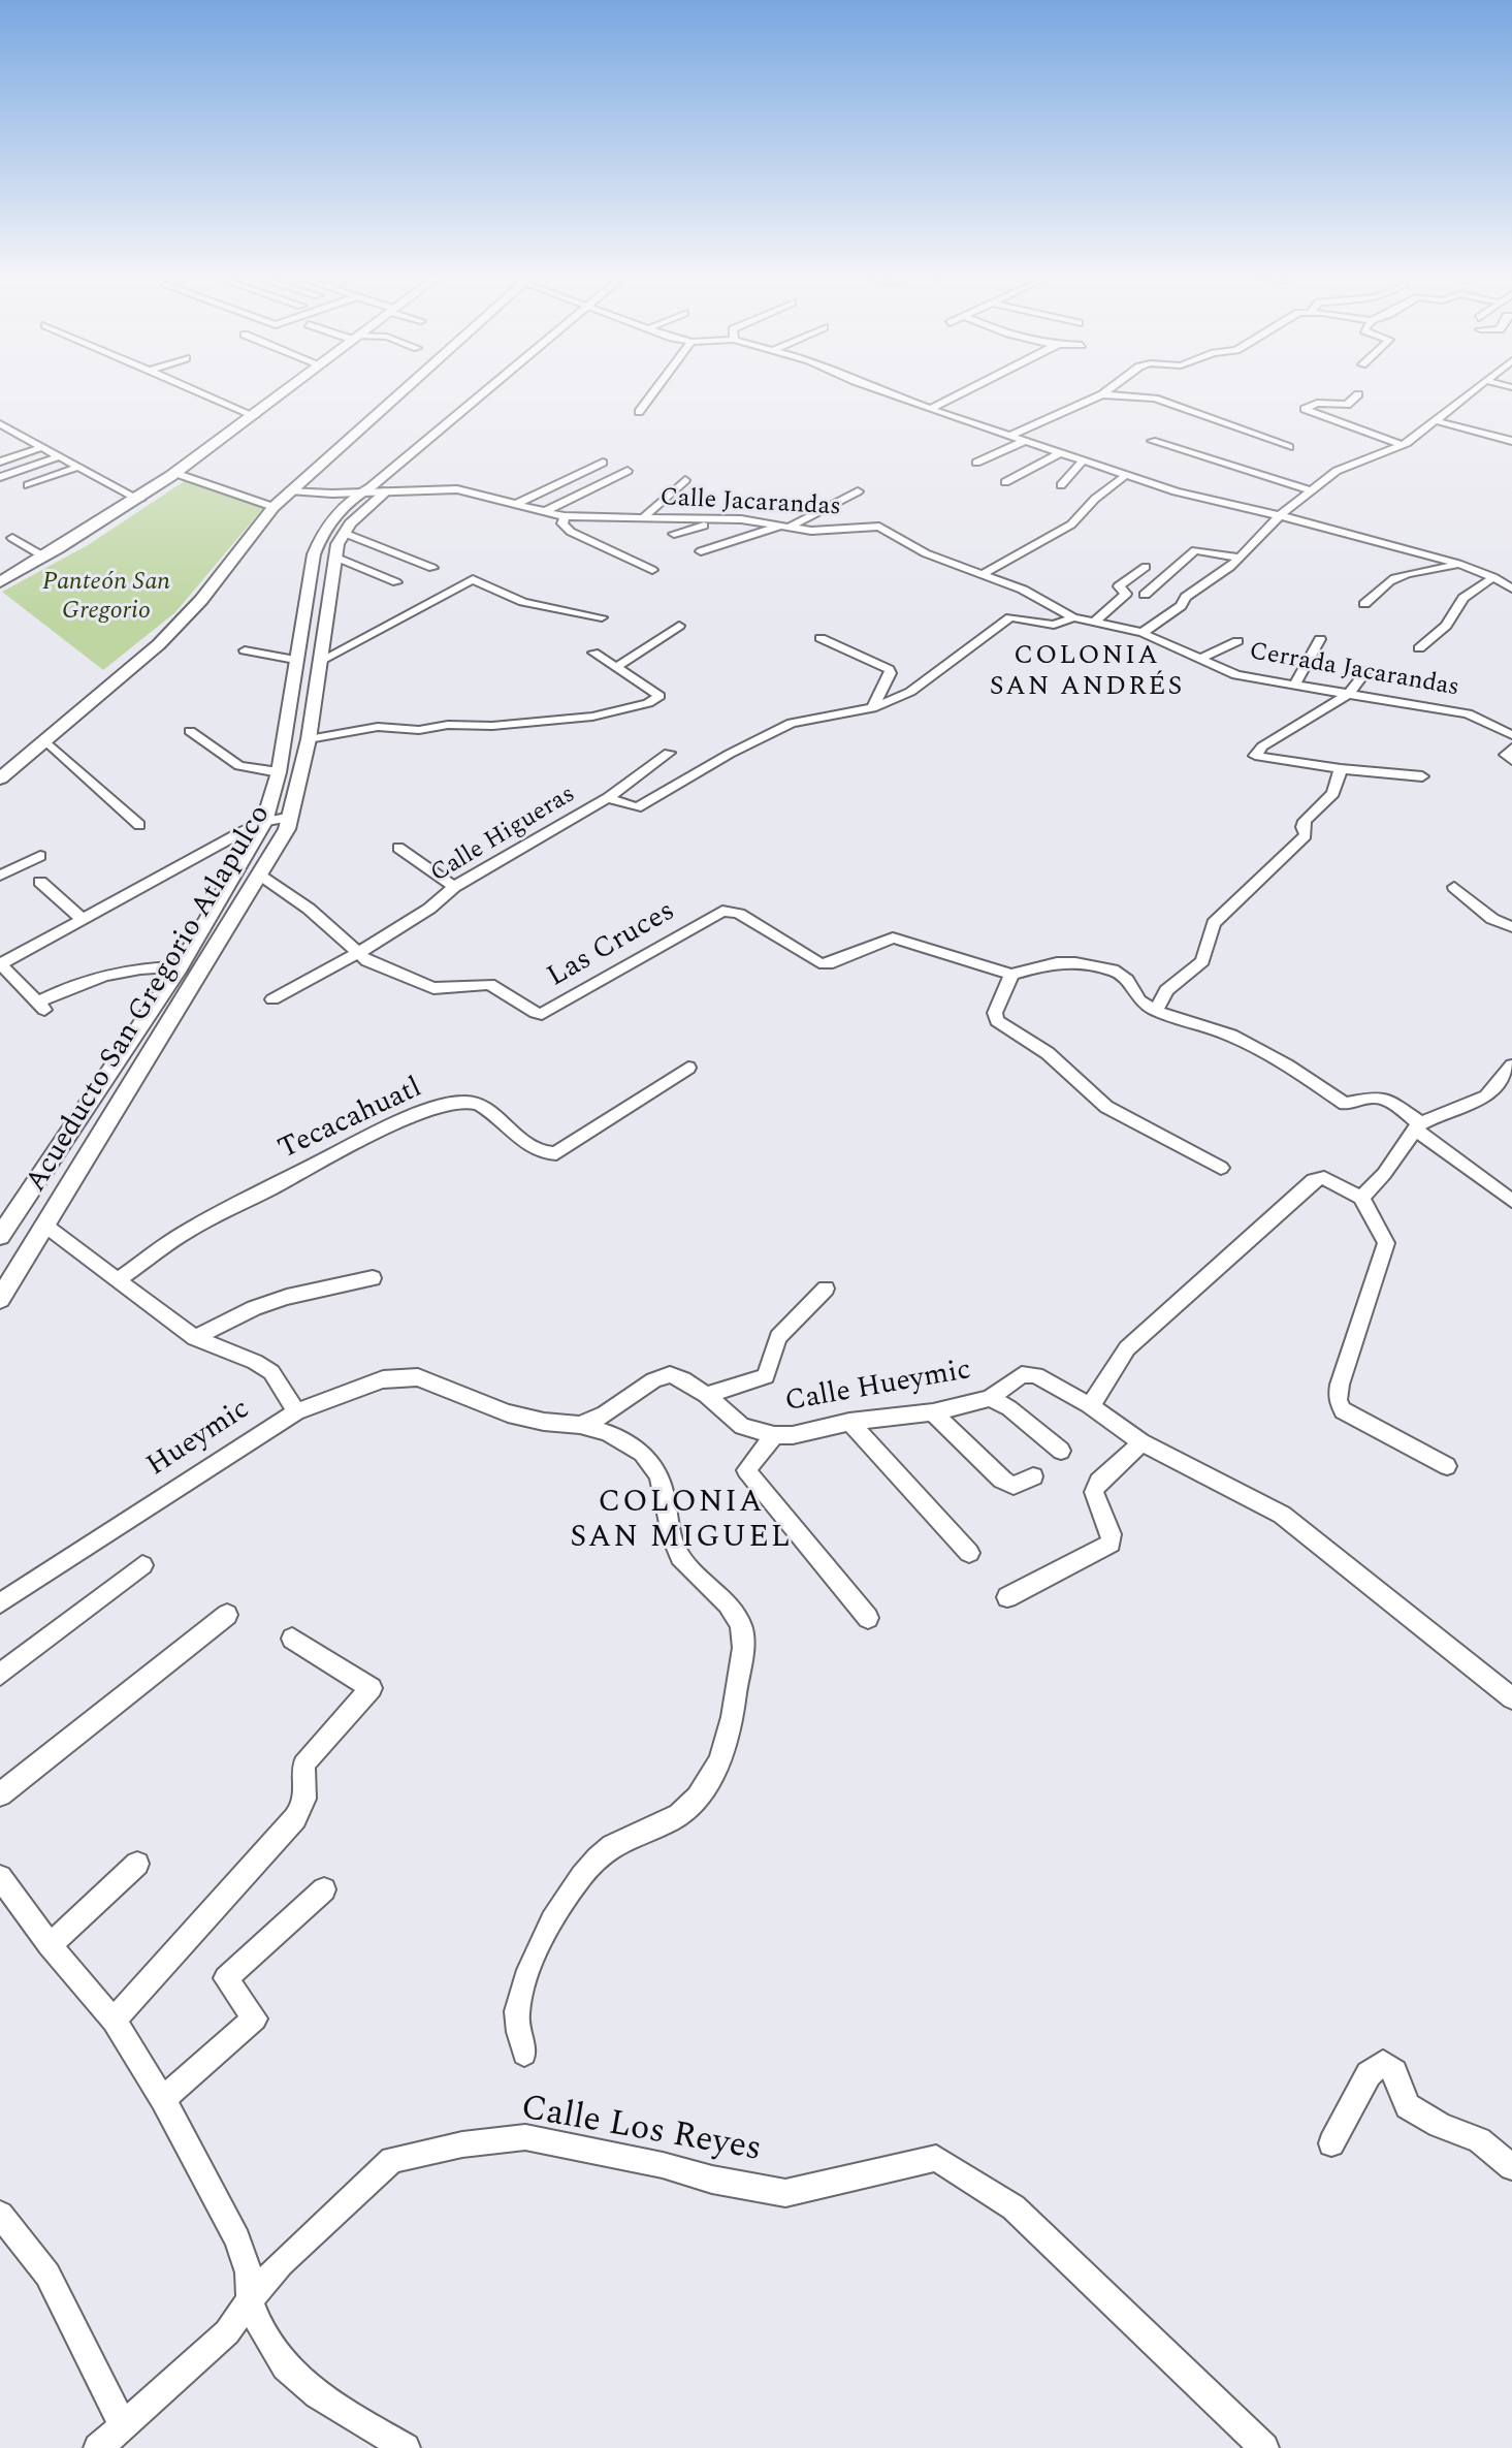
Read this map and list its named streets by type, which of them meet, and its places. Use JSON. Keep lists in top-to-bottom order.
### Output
{
  "streets": {
    "street": [
      "Calle Jacarandas",
      "Cerrada Jacarandas",
      "Calle Higueras",
      "Las Cruces",
      "Acueducto San Gregorio Atlapulco",
      "Tecacahuatl",
      "Calle Hueymic",
      "Hueymic",
      "Calle Los Reyes"
    ]
  },
  "crossings": [
    ["Calle Jacarandas", "Cerrada Jacarandas"],
    ["Calle Jacarandas", "Acueducto San Gregorio Atlapulco"],
    ["Calle Higueras", "Las Cruces"],
    ["Las Cruces", "Acueducto San Gregorio Atlapulco"],
    ["Calle Hueymic", "Hueymic"]
  ],
  "districts": ["COLONIA SAN ANDRÉS", "COLONIA SAN MIGUEL"],
  "parks": ["Panteón San Gregorio"]
}
